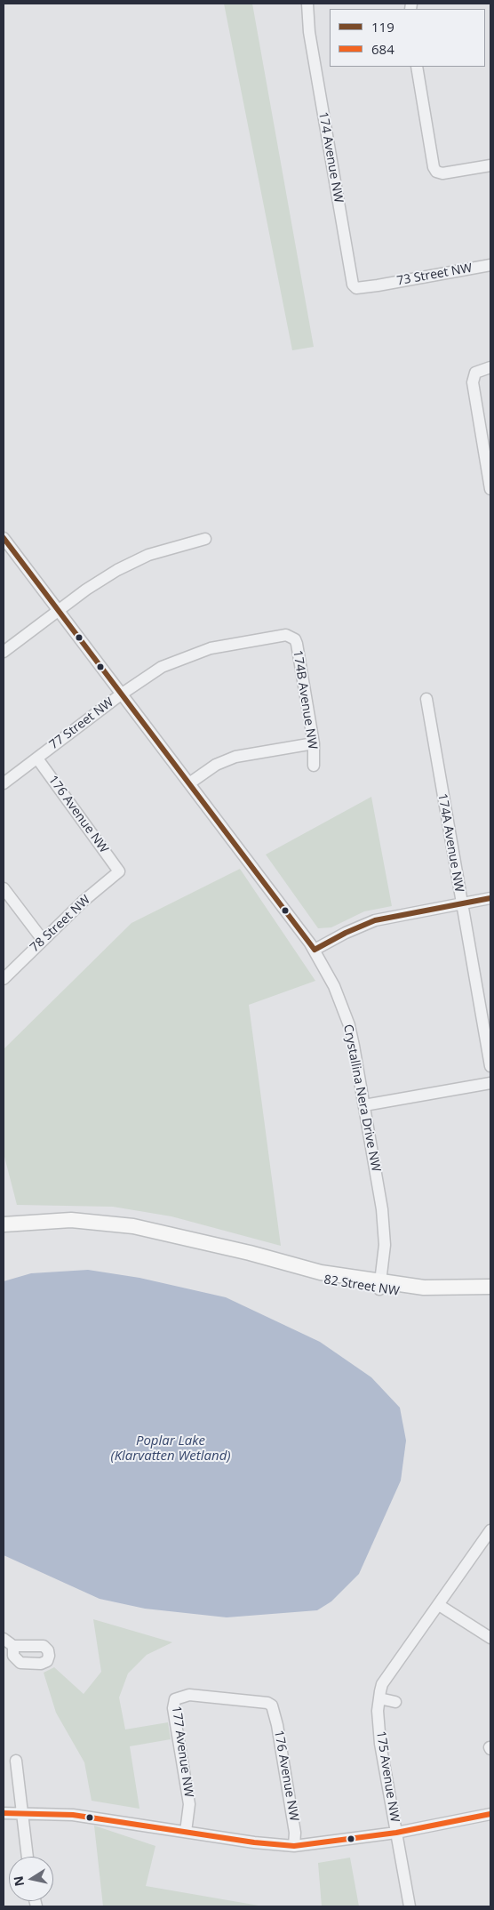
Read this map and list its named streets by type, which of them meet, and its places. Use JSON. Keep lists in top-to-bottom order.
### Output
{
  "streets": {
    "main road": ["82 Street NW"],
    "street": [
      "174 Avenue NW",
      "73 Street NW",
      "174B Avenue NW",
      "77 Street NW",
      "176 Avenue NW",
      "174A Avenue NW",
      "78 Street NW",
      "Crystallina Nera Drive NW",
      "177 Avenue NW",
      "175 Avenue NW"
    ]
  },
  "crossings": [
    ["174 Avenue NW", "73 Street NW"],
    ["174B Avenue NW", "77 Street NW"],
    ["77 Street NW", "176 Avenue NW"],
    ["77 Street NW", "Crystallina Nera Drive NW"],
    ["176 Avenue NW", "78 Street NW"],
    ["176 Avenue NW", "177 Avenue NW"],
    ["Crystallina Nera Drive NW", "82 Street NW"]
  ],
  "water": ["Poplar Lake (Klarvatten Wetland)"],
  "lines": ["transit line 119", "transit line 684"],
  "legend": ["119", "684"],
  "north": "left"
}
